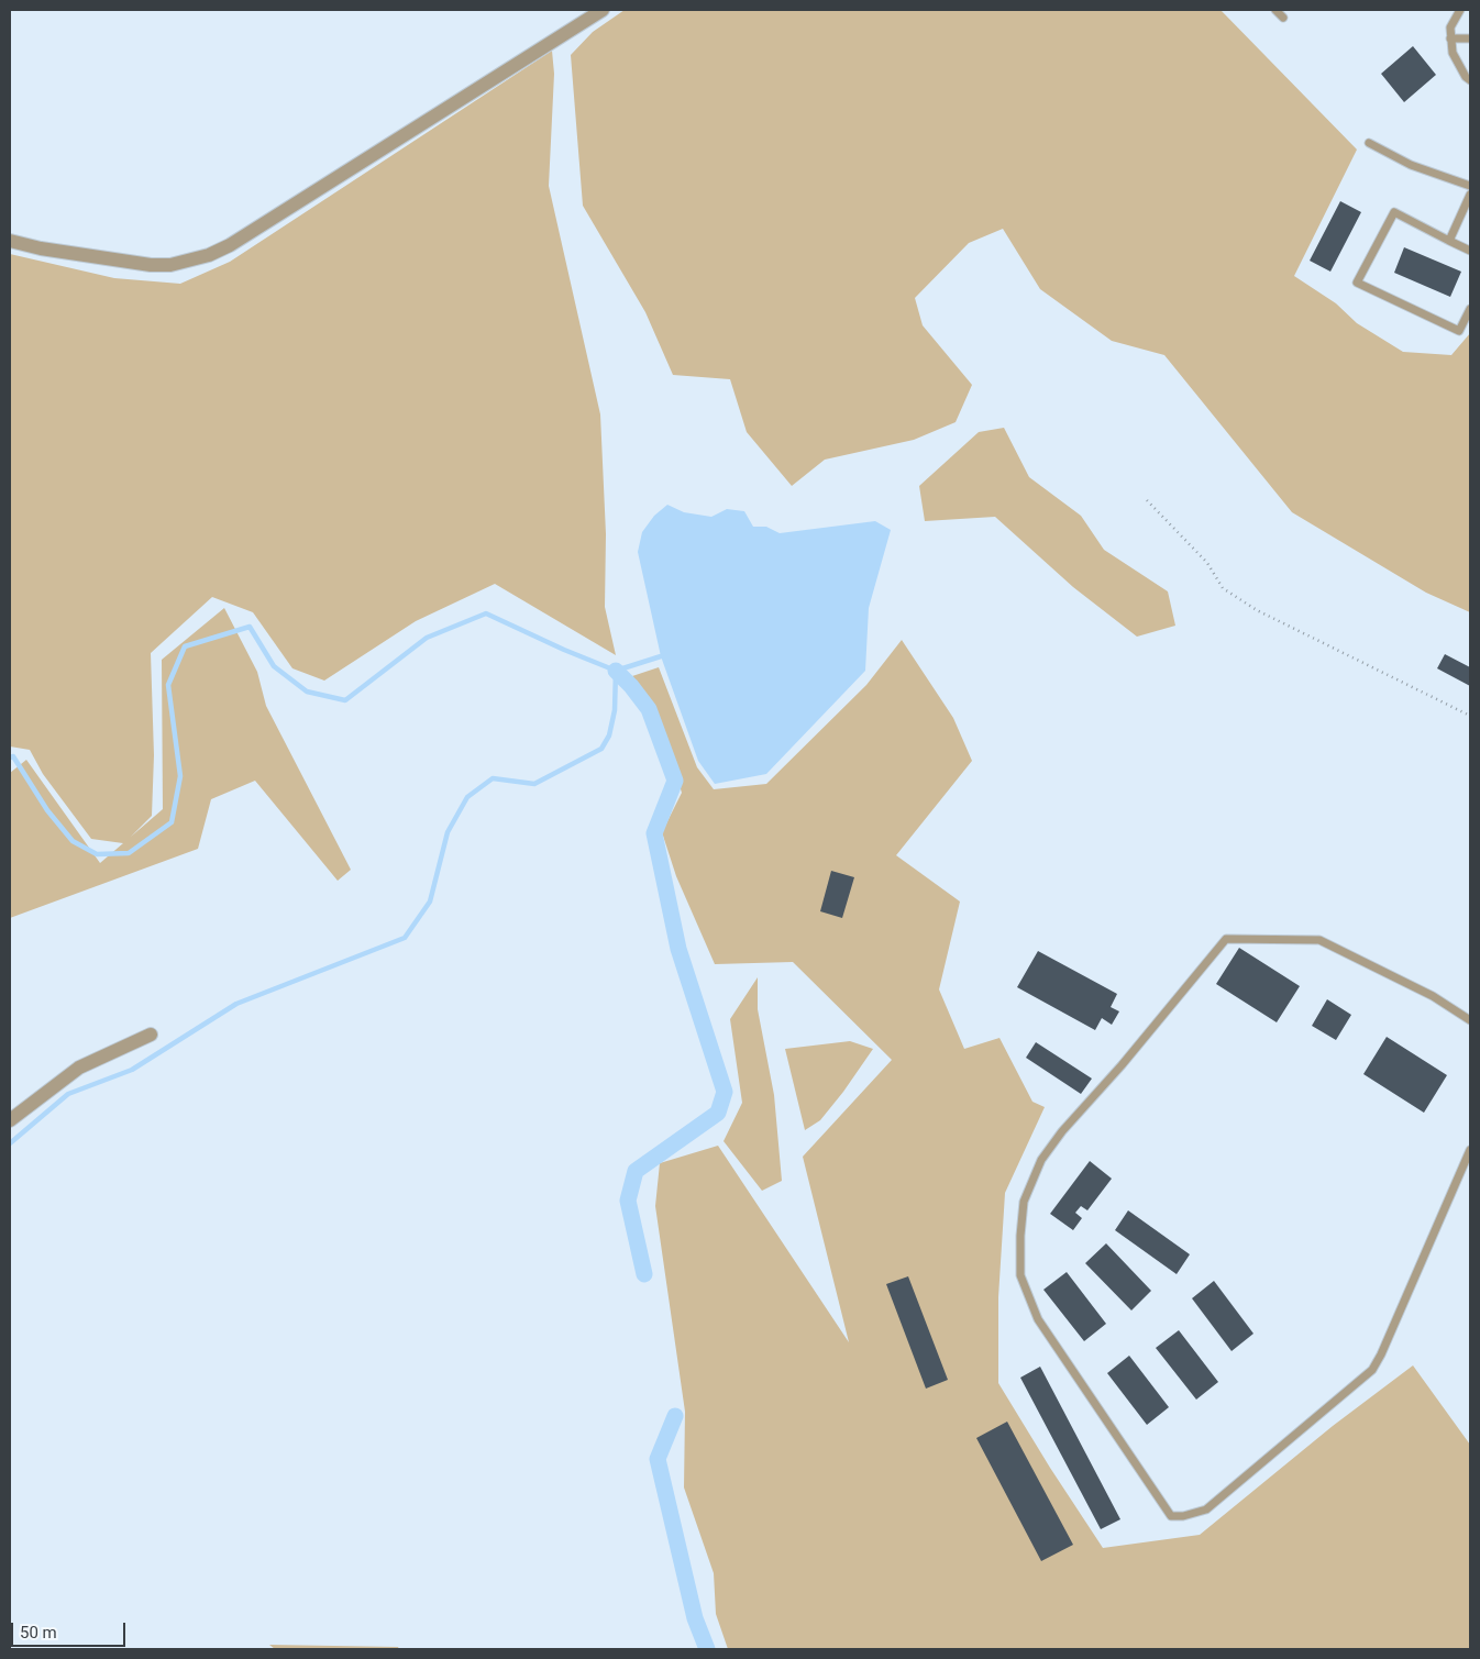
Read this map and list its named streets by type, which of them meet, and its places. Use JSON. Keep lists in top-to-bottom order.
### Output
{
  "scale_bar": "50 m"
}
